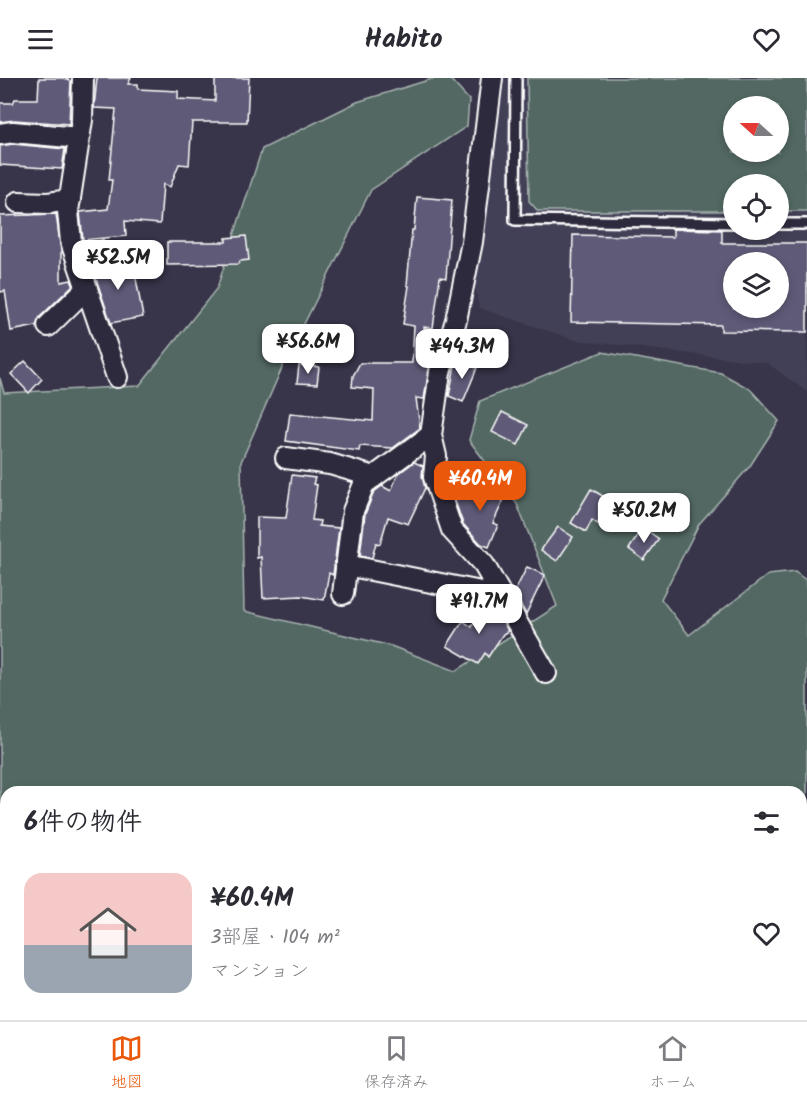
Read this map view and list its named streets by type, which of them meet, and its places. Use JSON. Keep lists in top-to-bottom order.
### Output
{
  "north": "left",
  "page": {
    "header": "Habito",
    "price": [
      "¥52.5M",
      "¥56.6M",
      "¥44.3M",
      "¥60.4M",
      "¥50.2M",
      "¥91.7M"
    ],
    "heading": "6件の物件",
    "list": [
      {
        "name": "¥60.4M",
        "note": "3部屋 · 104 m² · マンション"
      }
    ],
    "tabs": ["地図", "保存済み", "ホーム"]
  }
}
